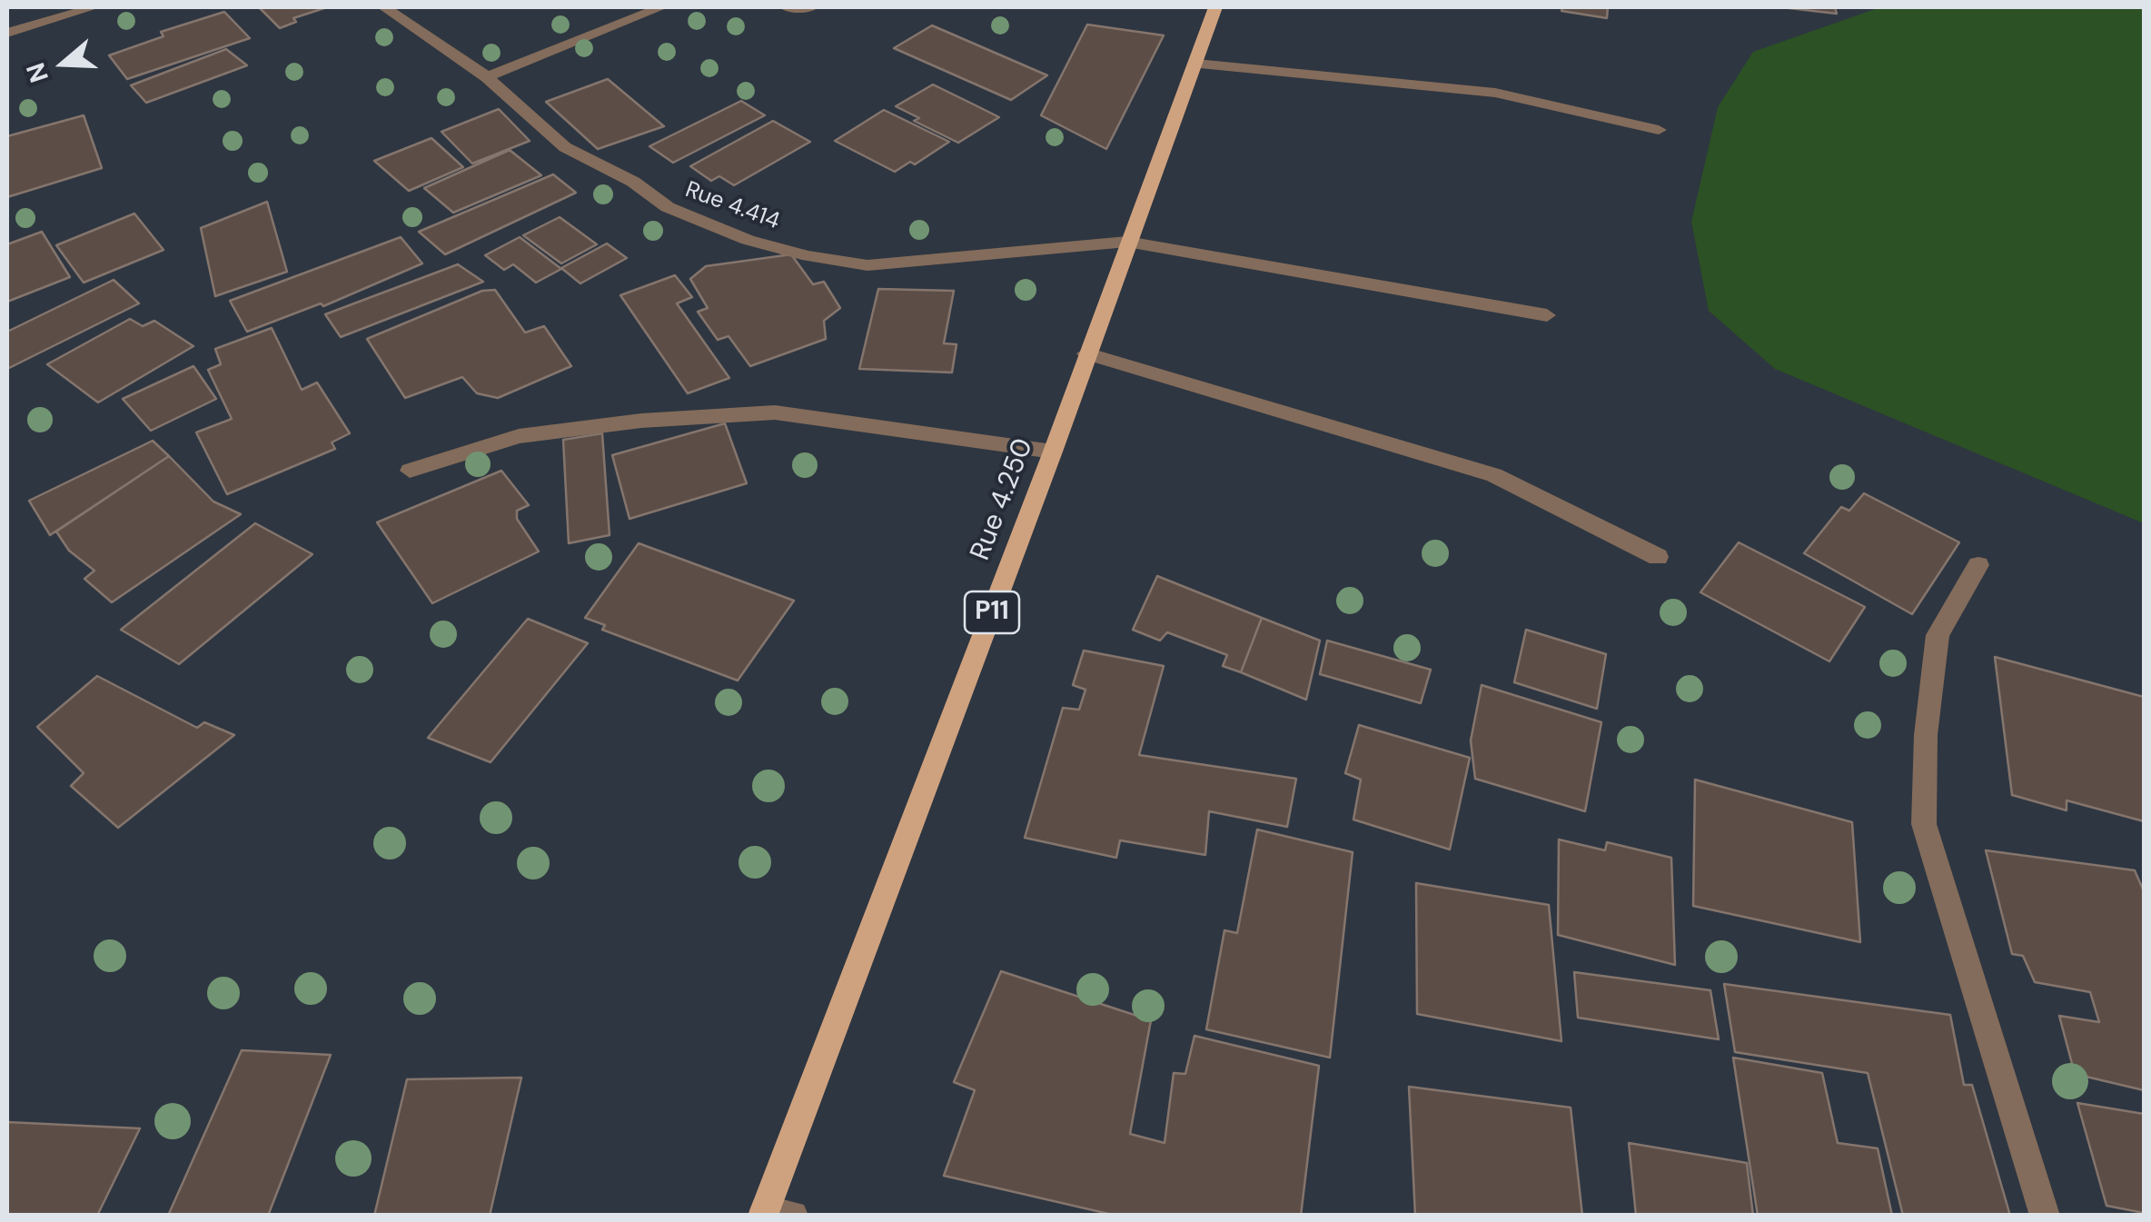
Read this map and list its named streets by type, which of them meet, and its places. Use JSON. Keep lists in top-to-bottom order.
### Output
{
  "streets": {
    "main road": ["Rue 4.250", "P11"],
    "street": ["Rue 4.414"]
  },
  "crossings": [
    ["Rue 4.414", "Rue 4.250"]
  ],
  "north": "left"
}
